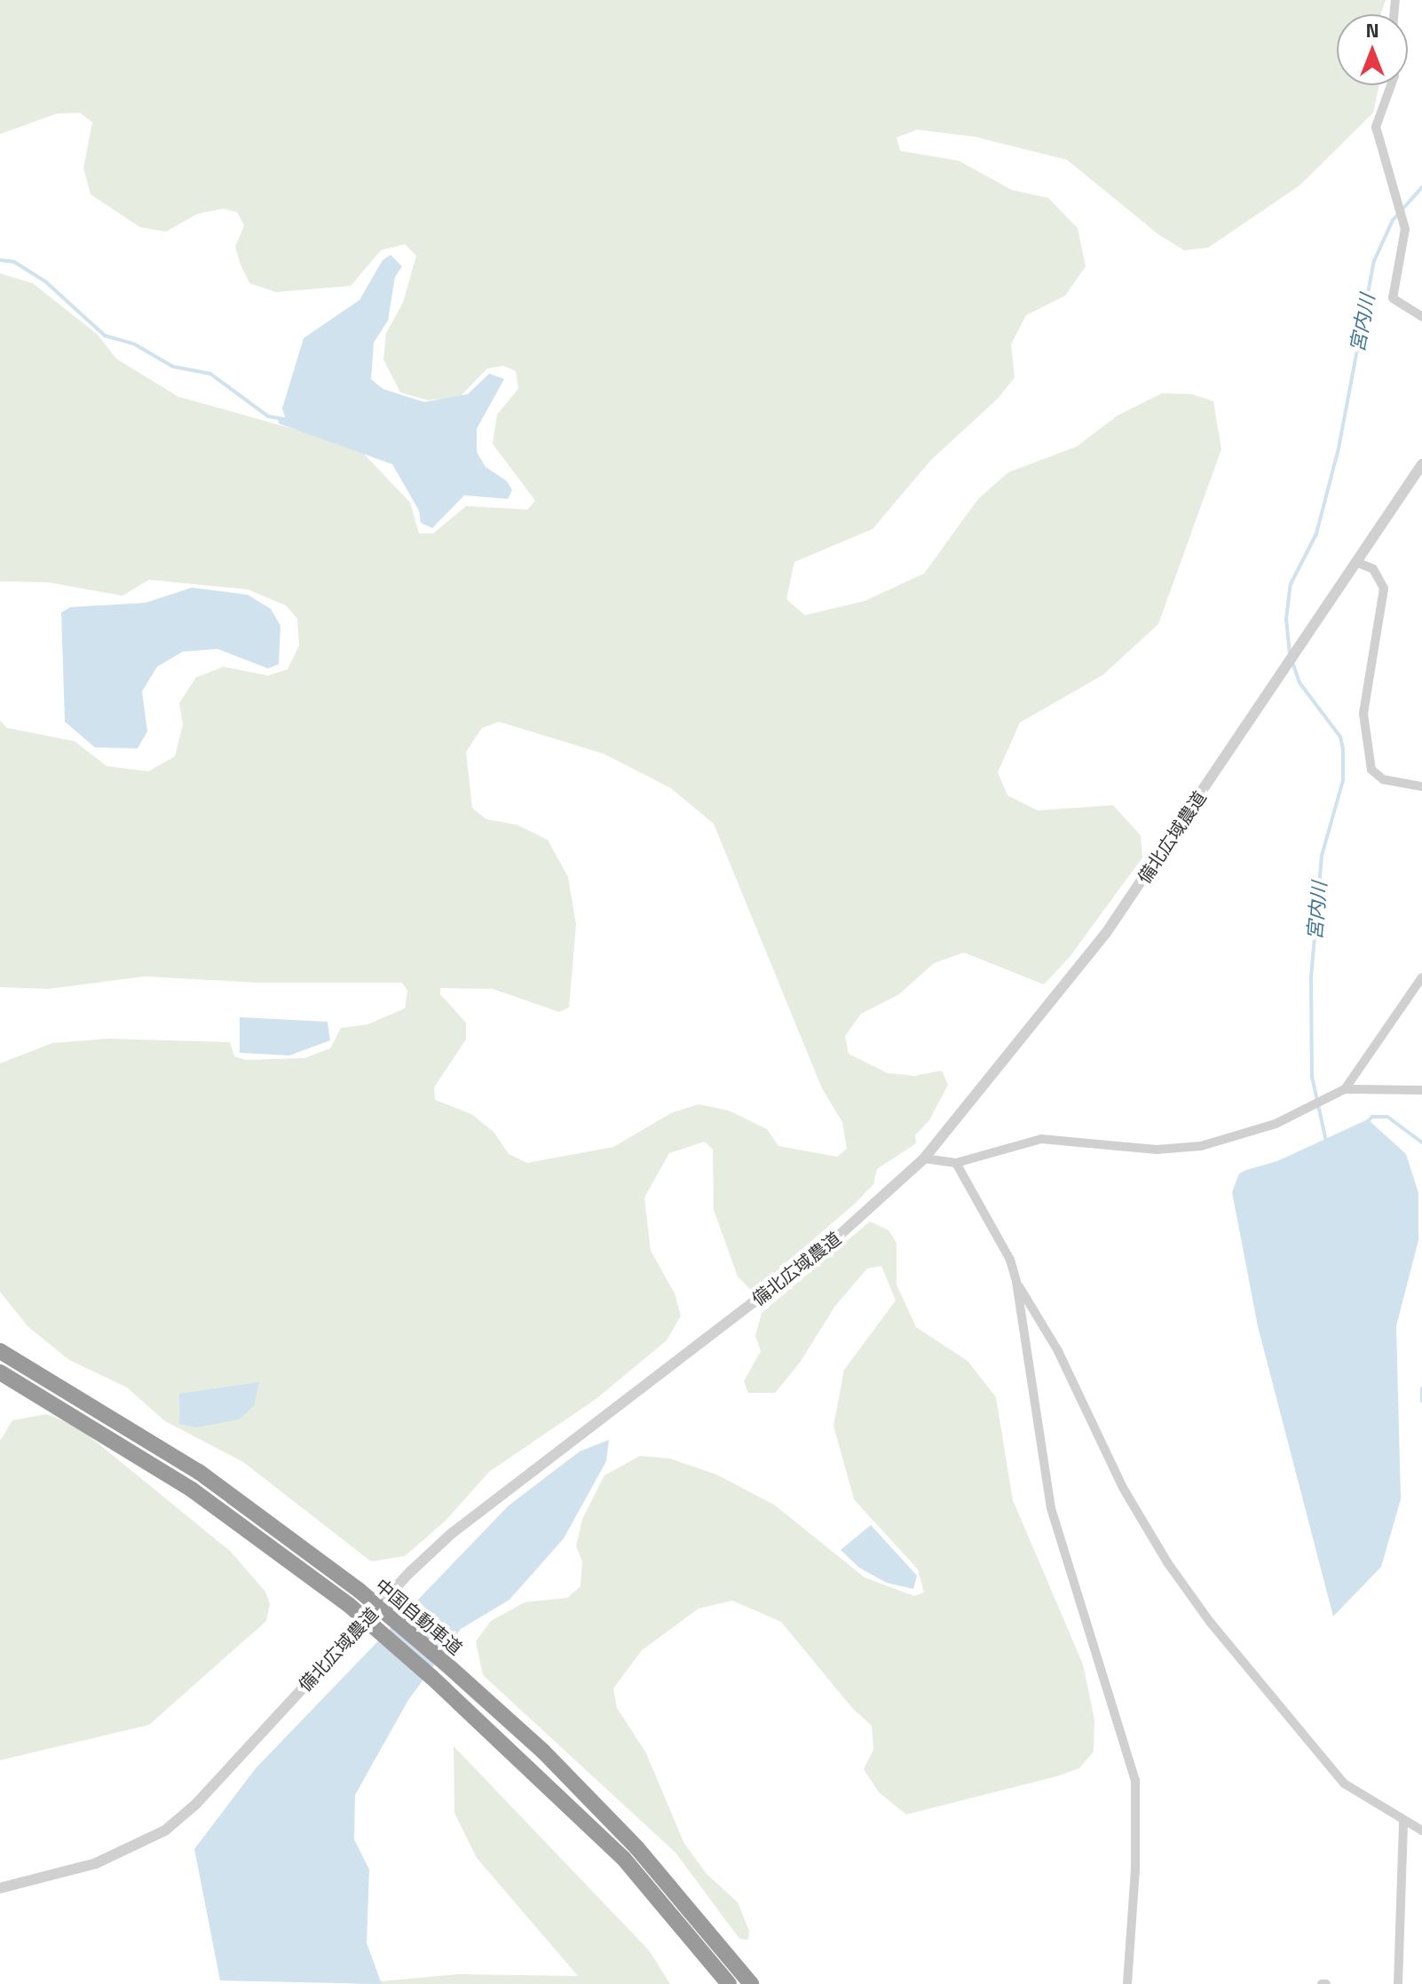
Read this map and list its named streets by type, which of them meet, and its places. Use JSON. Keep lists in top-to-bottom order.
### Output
{
  "streets": {
    "highway": ["中国自動車道"],
    "street": ["備北広域農道"]
  },
  "water": ["宮内川"],
  "north": "top"
}
